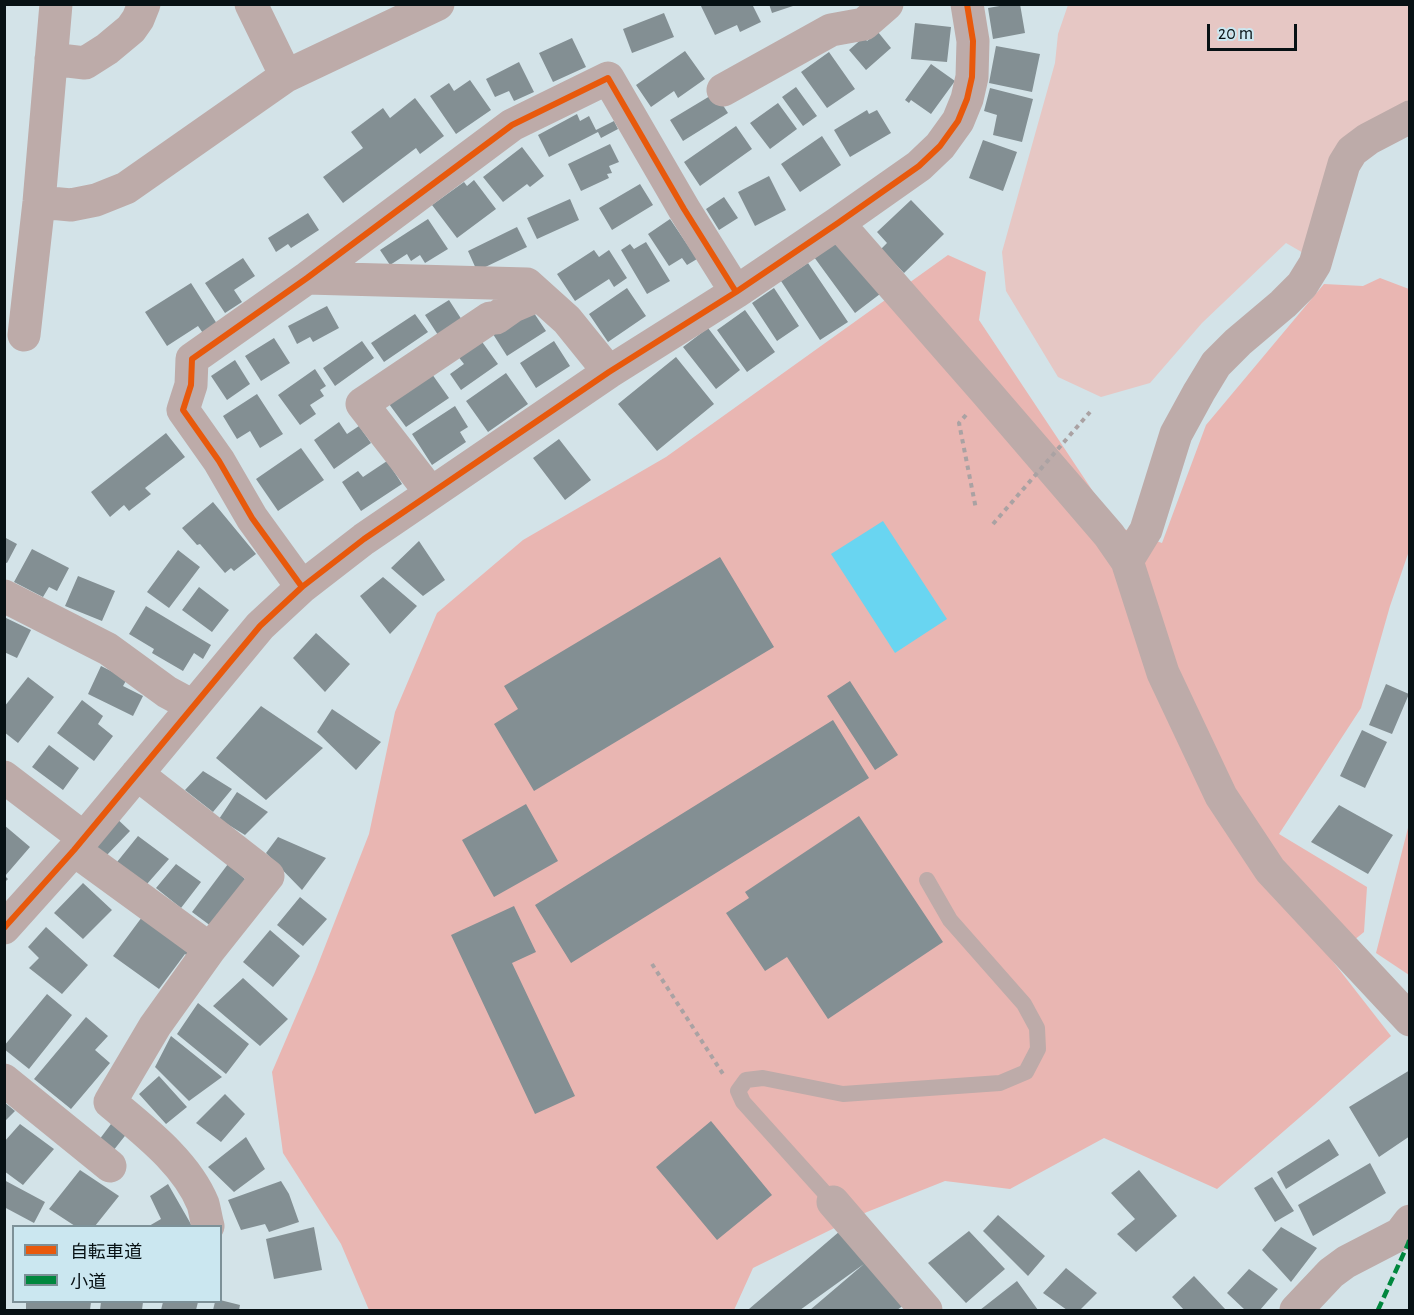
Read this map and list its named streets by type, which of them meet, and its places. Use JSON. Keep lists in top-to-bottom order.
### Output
{
  "legend": ["自転車道", "小道"],
  "scale_bar": "20 m"
}
